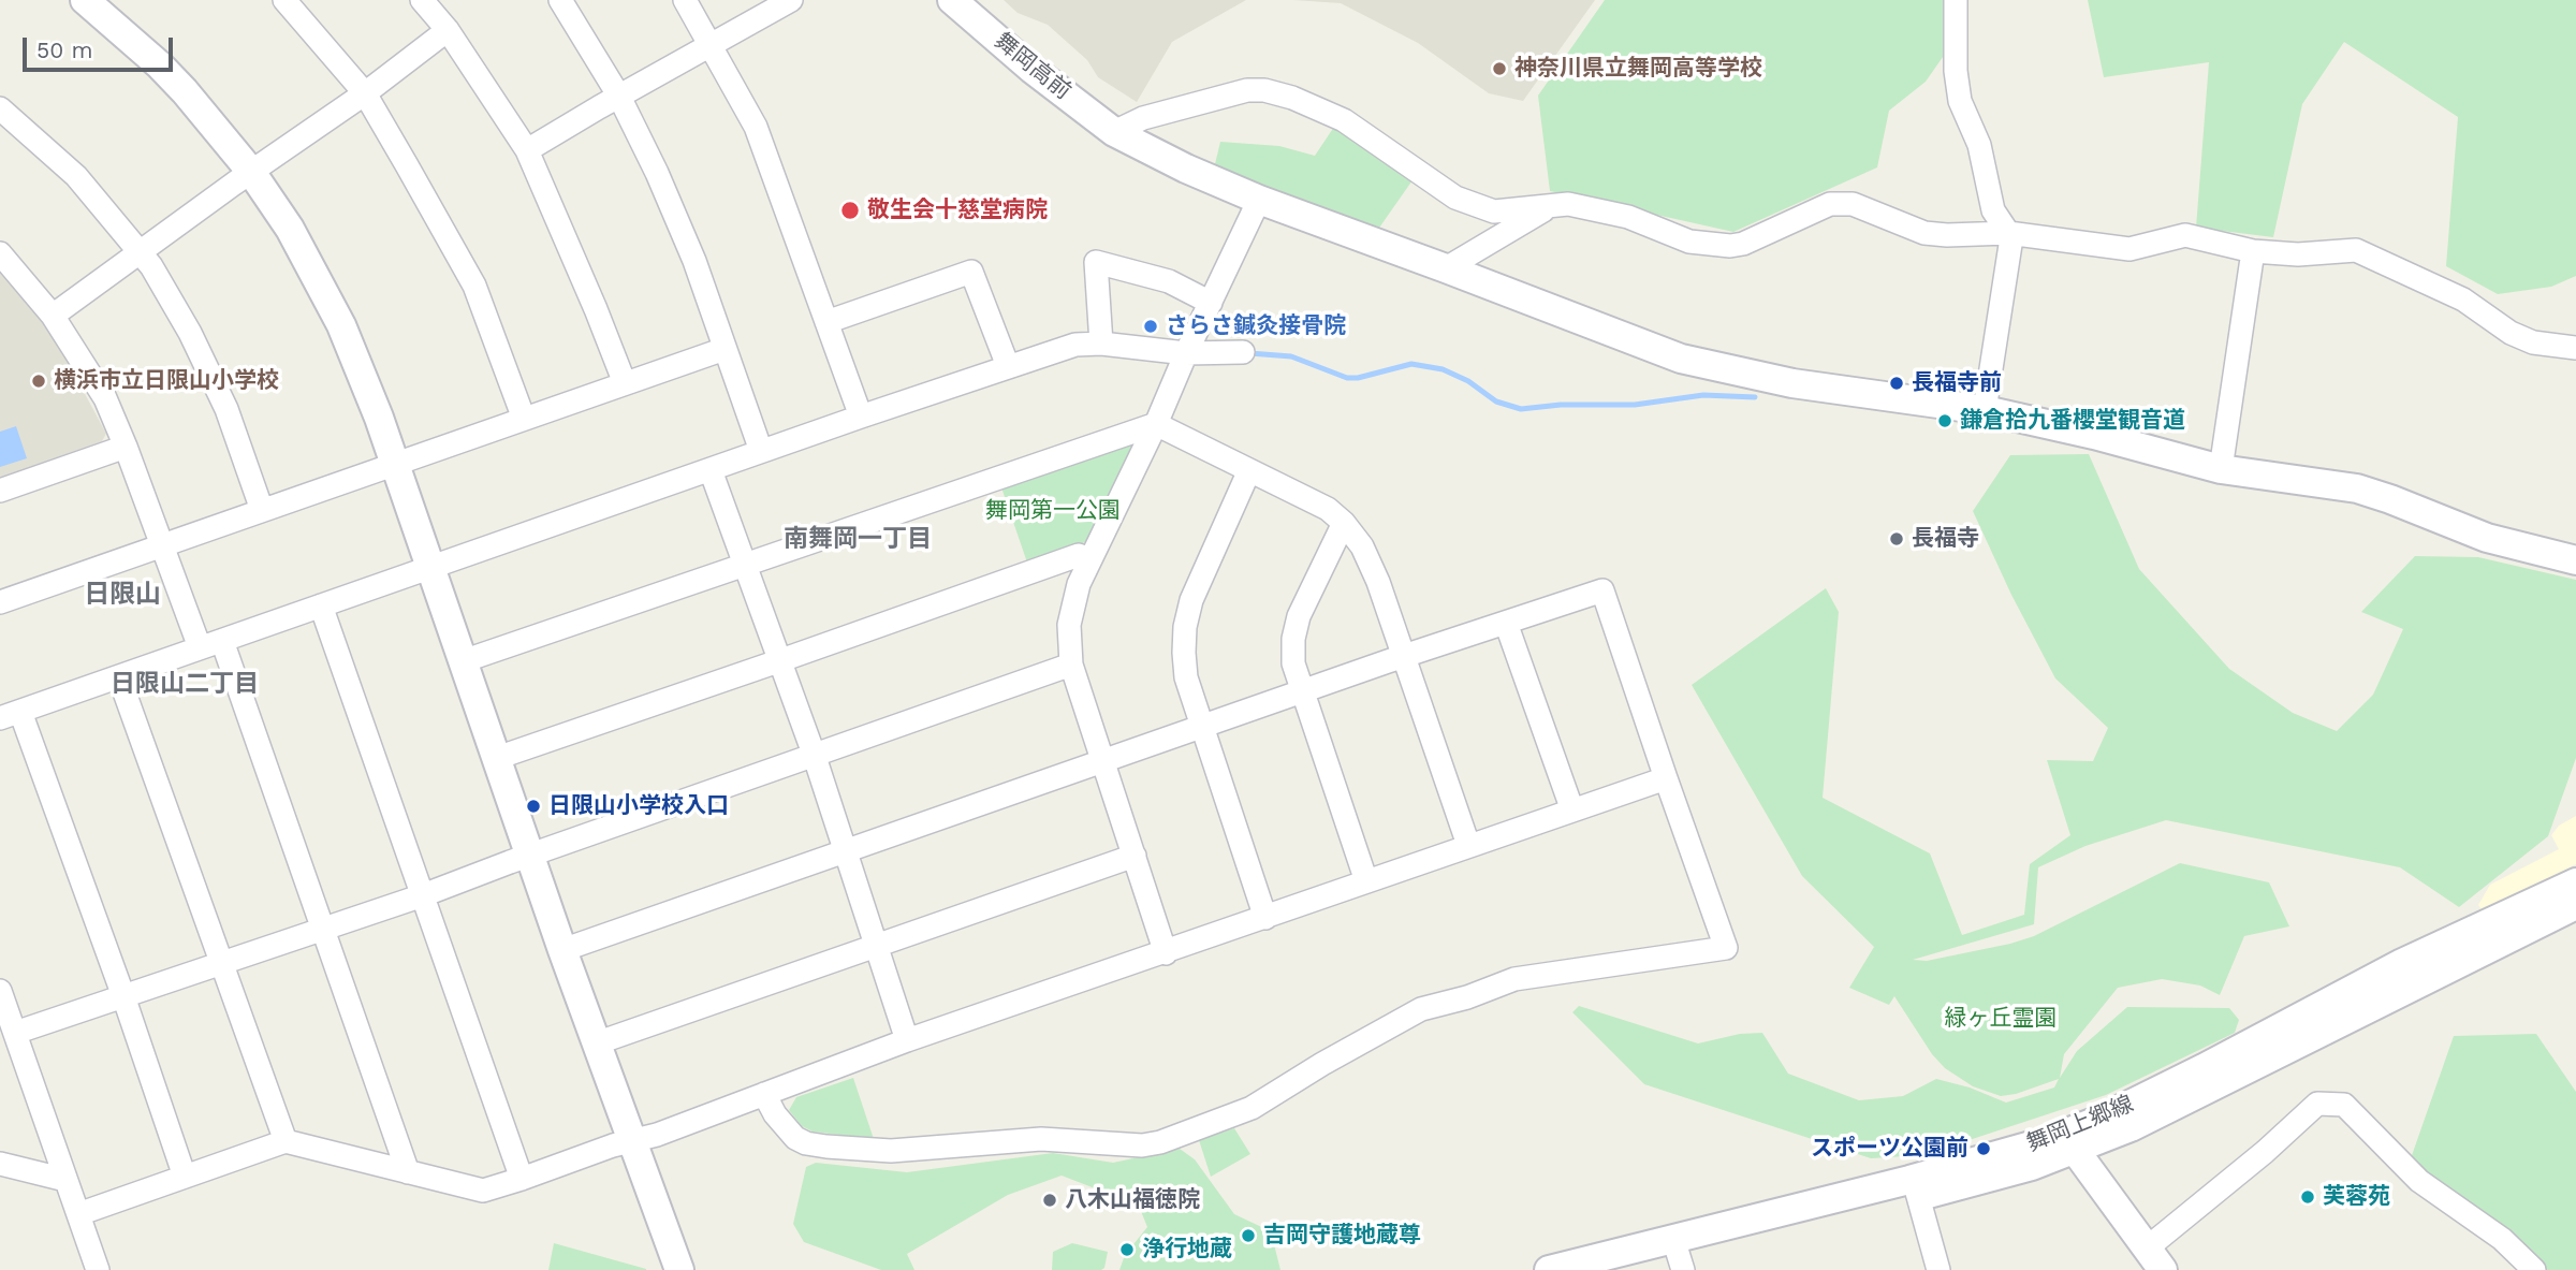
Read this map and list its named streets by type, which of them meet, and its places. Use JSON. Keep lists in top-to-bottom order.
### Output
{
  "streets": {
    "street": ["舞岡高前", "舞岡上郷線"]
  },
  "districts": ["南舞岡一丁目", "日限山", "日限山二丁目"],
  "parks": ["舞岡第一公園", "緑ヶ丘霊園"],
  "places": [
    "神奈川県立舞岡高等学校",
    "敬生会十慈堂病院",
    "さらさ鍼灸接骨院",
    "横浜市立日限山小学校",
    "長福寺前",
    "鎌倉拾九番櫻堂観音道",
    "長福寺",
    "日限山小学校入口",
    "スポーツ公園前",
    "芙蓉苑",
    "八木山福徳院",
    "吉岡守護地蔵尊",
    "浄行地蔵"
  ],
  "scale_bar": "50 m"
}
